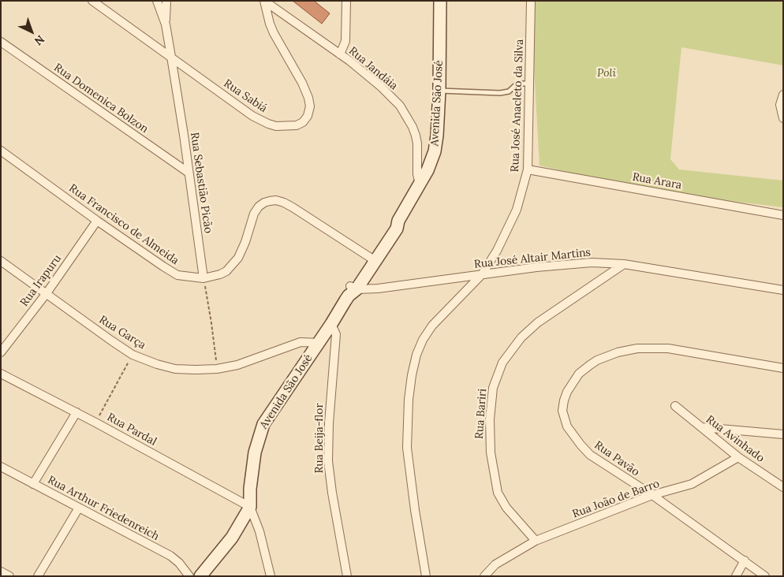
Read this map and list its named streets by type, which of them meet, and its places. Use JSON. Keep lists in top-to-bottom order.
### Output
{
  "streets": {
    "main road": ["Avenida São José"],
    "street": [
      "Rua Jandáia",
      "Rua Sabiá",
      "Rua Domenica Bolzon",
      "Rua José Anacleto da Silva",
      "Rua Arara",
      "Rua Sebastião Picão",
      "Rua Francisco de Almeida",
      "Rua José Altair Martins",
      "Rua Irapuru",
      "Rua Garça",
      "Rua Bariri",
      "Rua Pardal",
      "Rua Beija-flor",
      "Rua Avinhado",
      "Rua Pavão",
      "Rua João de Barro",
      "Rua Arthur Friedenreich"
    ]
  },
  "crossings": [
    ["Rua Jandáia", "Rua Sabiá"],
    ["Rua Jandáia", "Avenida São José"],
    ["Rua Sabiá", "Rua Sebastião Picão"],
    ["Rua Domenica Bolzon", "Rua Sebastião Picão"],
    ["Avenida São José", "Rua Francisco de Almeida"],
    ["Avenida São José", "Rua José Altair Martins"],
    ["Avenida São José", "Rua Garça"],
    ["Avenida São José", "Rua Pardal"],
    ["Avenida São José", "Rua Beija-flor"],
    ["Rua José Anacleto da Silva", "Rua Arara"],
    ["Rua José Anacleto da Silva", "Rua José Altair Martins"],
    ["Rua Sebastião Picão", "Rua Francisco de Almeida"],
    ["Rua Francisco de Almeida", "Rua Irapuru"],
    ["Rua José Altair Martins", "Rua Bariri"],
    ["Rua Irapuru", "Rua Garça"],
    ["Rua Bariri", "Rua João de Barro"],
    ["Rua Avinhado", "Rua João de Barro"],
    ["Rua Pavão", "Rua João de Barro"]
  ],
  "parks": ["Poli"],
  "north": "bottom right"
}
